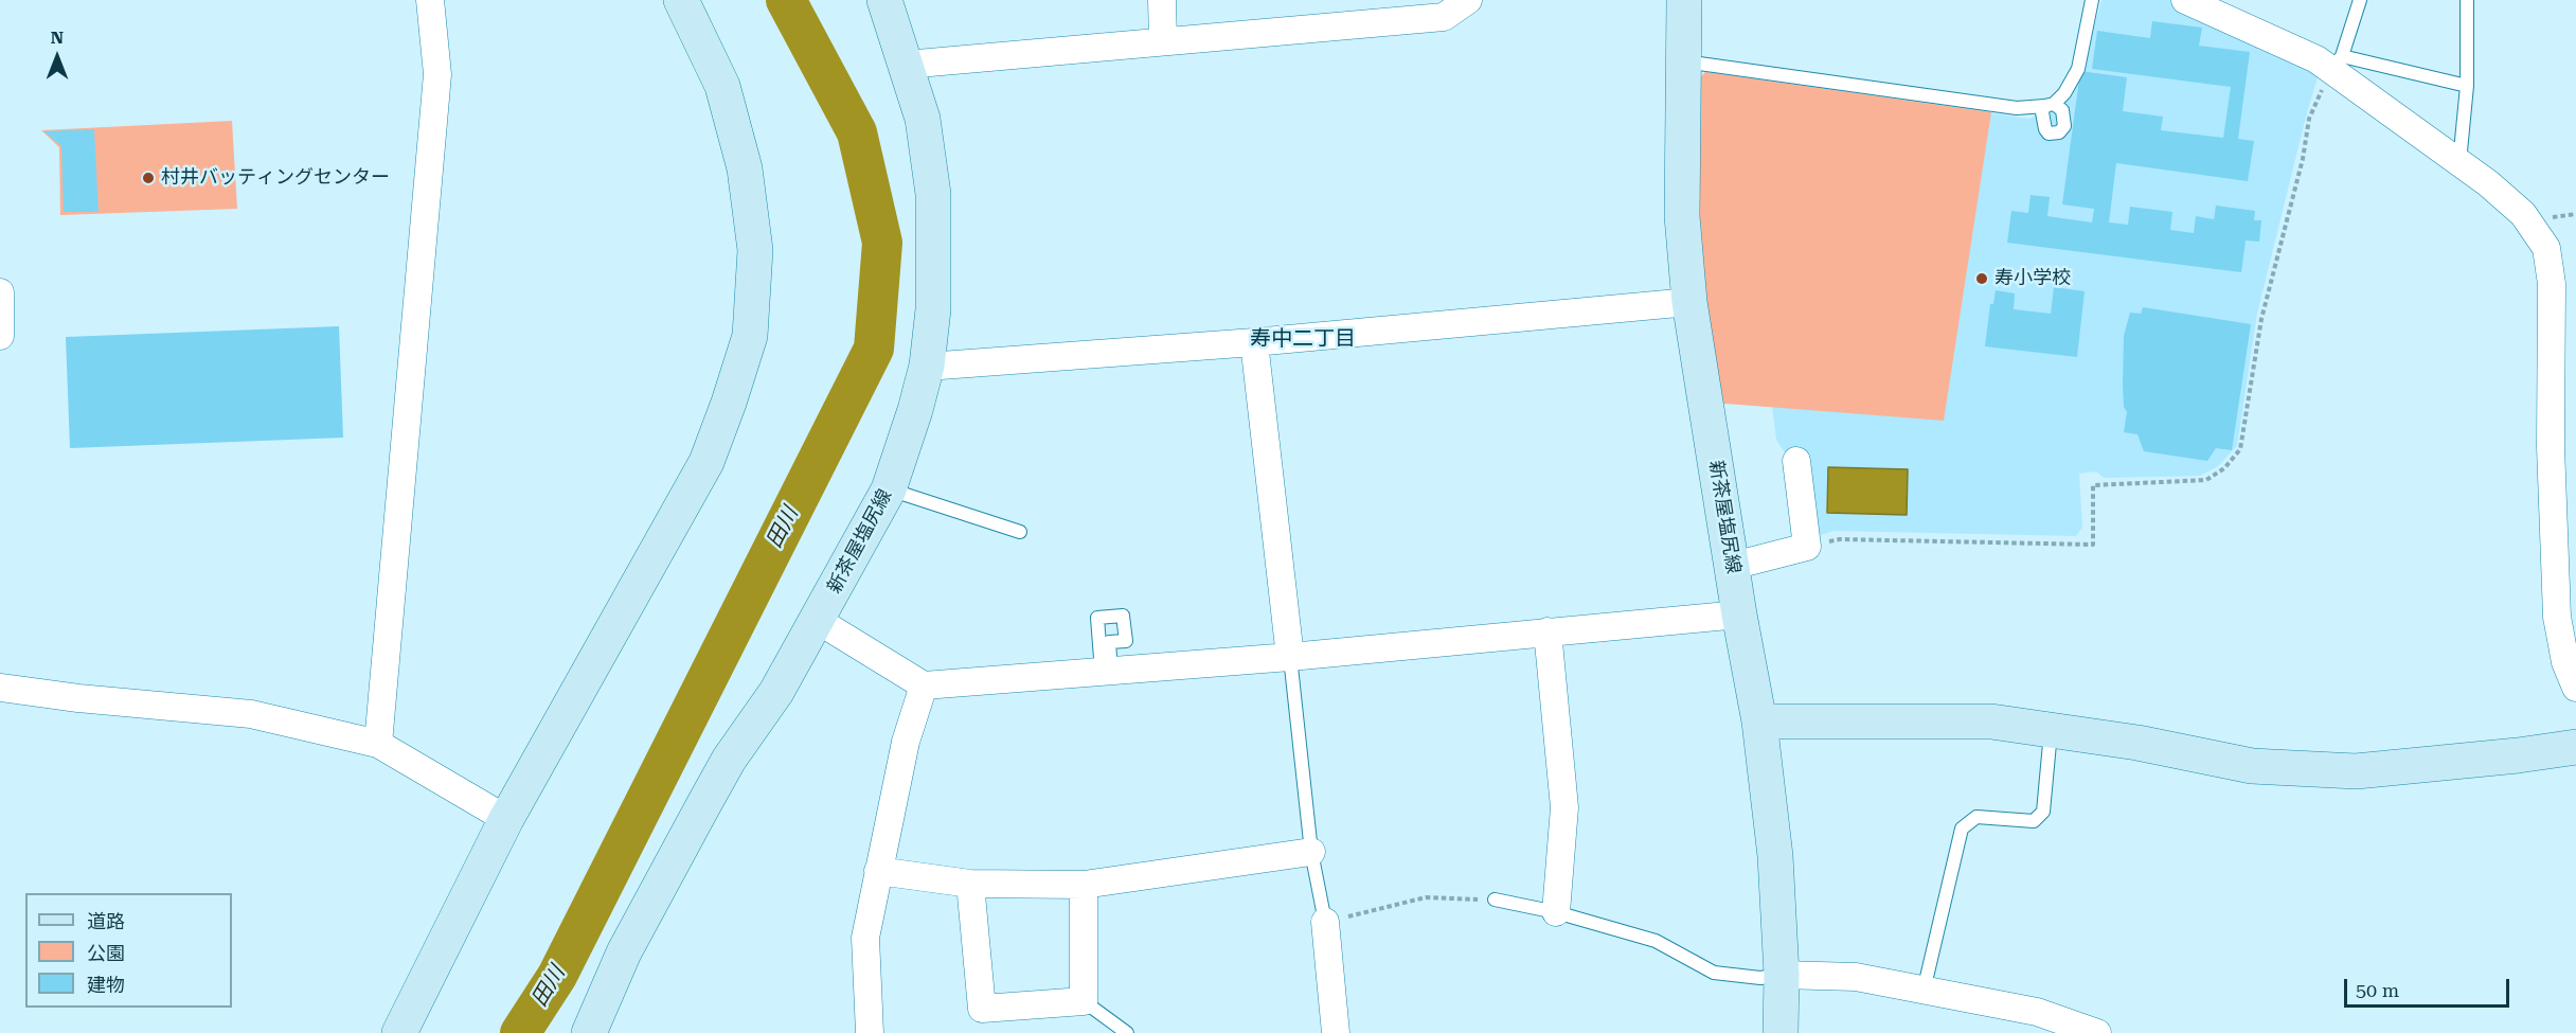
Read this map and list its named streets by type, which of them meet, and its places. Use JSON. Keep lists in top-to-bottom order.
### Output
{
  "streets": {
    "main road": ["新茶屋塩尻線"]
  },
  "districts": ["寿中二丁目"],
  "water": ["田川"],
  "places": ["村井バッティングセンター", "寿小学校"],
  "legend": ["道路", "公園", "建物"],
  "scale_bar": "50 m",
  "north": "top"
}
